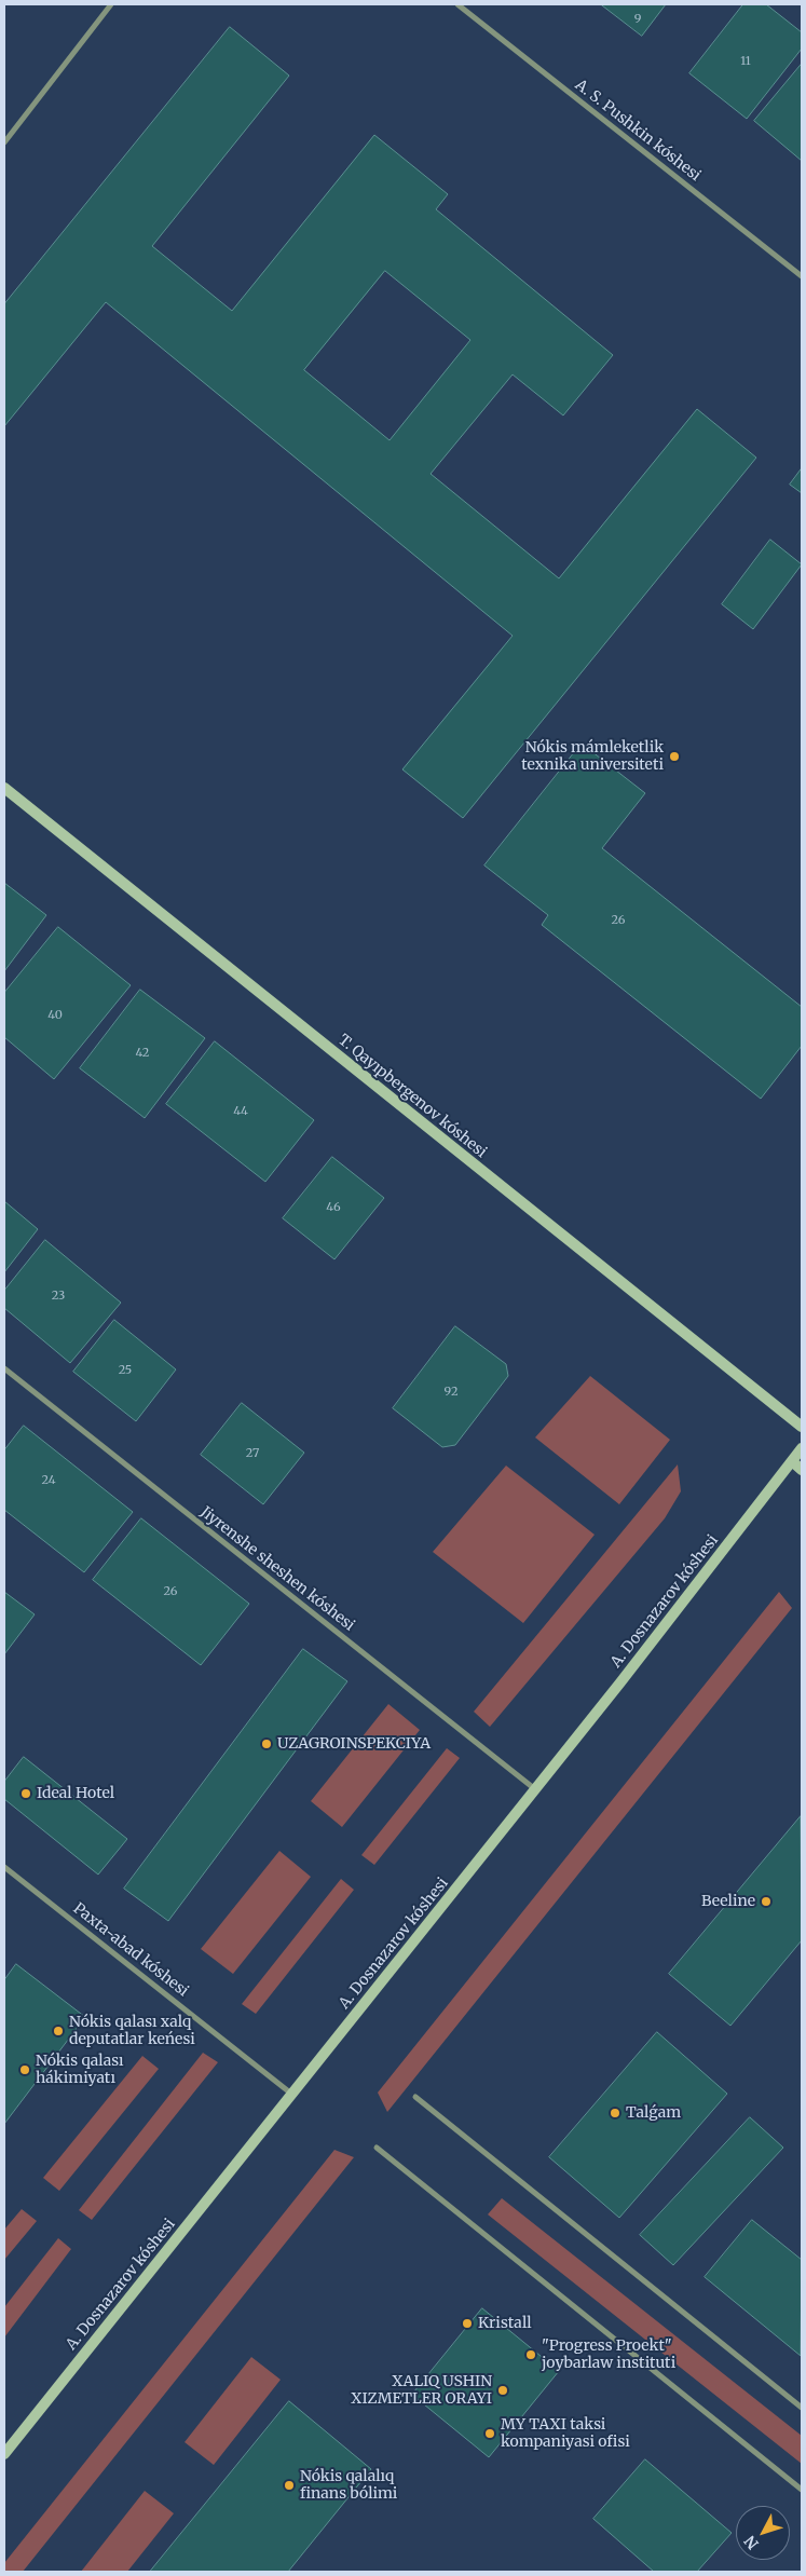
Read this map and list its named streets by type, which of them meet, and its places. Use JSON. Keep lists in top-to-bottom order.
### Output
{
  "streets": {
    "main road": ["T. Qayıpbergenov kóshesi", "A. Dosnazarov kóshesi"],
    "street": ["A. S. Pushkin kóshesi", "Jiyrenshe sheshen kóshesi", "Paxta-abad kóshesi"]
  },
  "crossings": [
    ["Jiyrenshe sheshen kóshesi", "A. Dosnazarov kóshesi"],
    ["A. Dosnazarov kóshesi", "Paxta-abad kóshesi"]
  ],
  "places": [
    "Nókis mámleketlik texnika universiteti",
    "UZAGROINSPEKCIYA",
    "Ideal Hotel",
    "Beeline",
    "Nókis qalası xalq deputatlar keńesi",
    "Nókis qalası hákimiyatı",
    "Talǵam",
    "Kristall",
    "\"Progress Proekt\" joybarlaw instituti",
    "XALIQ USHIN XIZMETLER ORAYI",
    "MY TAXI taksi kompaniyasi ofisi",
    "Nókis qalalıq finans bólimi"
  ],
  "house_numbers": [
    "9",
    "11",
    "26",
    "40",
    "42",
    "44",
    "46",
    "23",
    "25",
    "92",
    "27",
    "24",
    "26"
  ],
  "north": "bottom left"
}
